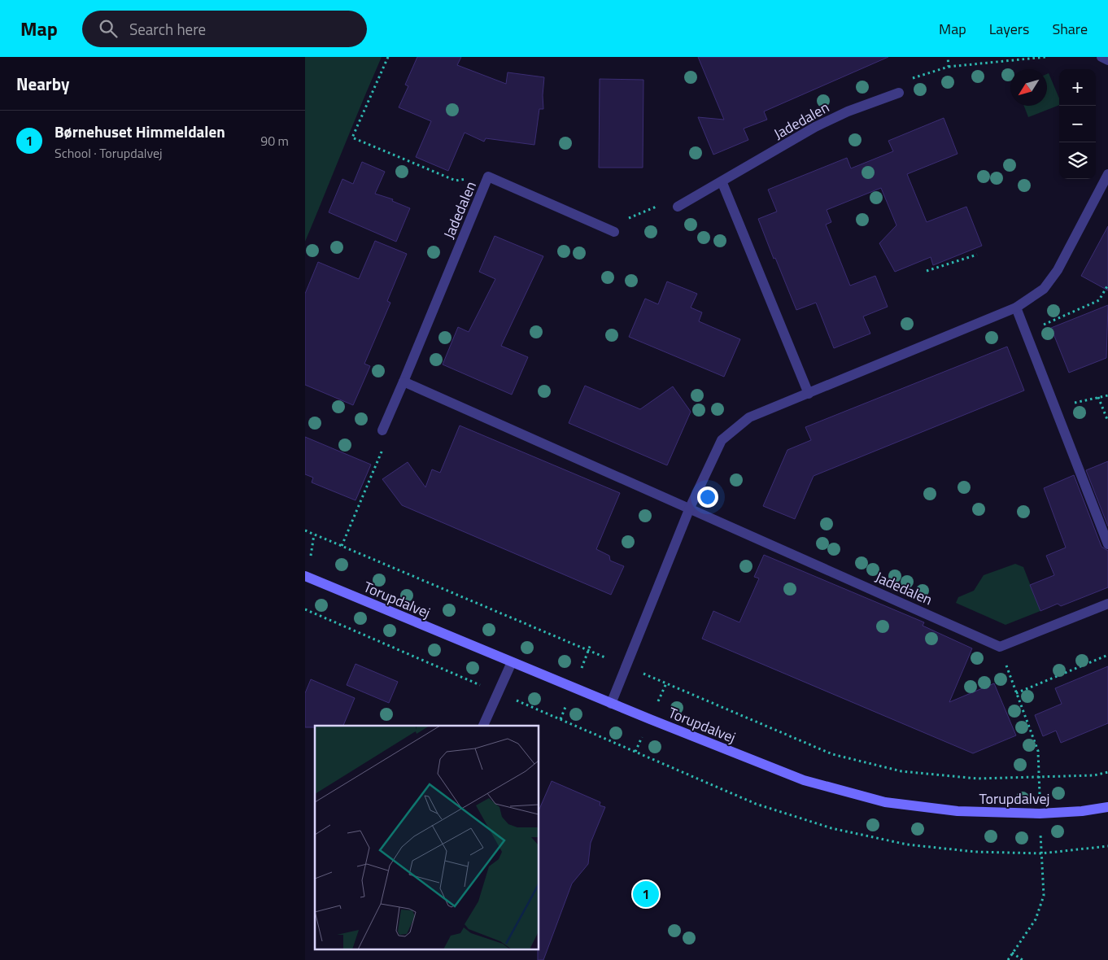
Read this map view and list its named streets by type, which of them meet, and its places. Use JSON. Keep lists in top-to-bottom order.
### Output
{
  "streets": {
    "street": ["Jadedalen", "Torupdalvej"]
  },
  "north": "bottom left",
  "page": {
    "header": "Map",
    "search": "Search here",
    "nav": ["Map", "Layers", "Share"],
    "heading": "Nearby",
    "map_buttons": ["+", "−"],
    "list": [
      {
        "mark": "1",
        "name": "Børnehuset Himmeldalen",
        "note": "School · Torupdalvej",
        "value": "90 m"
      }
    ],
    "pins": "1"
  }
}
